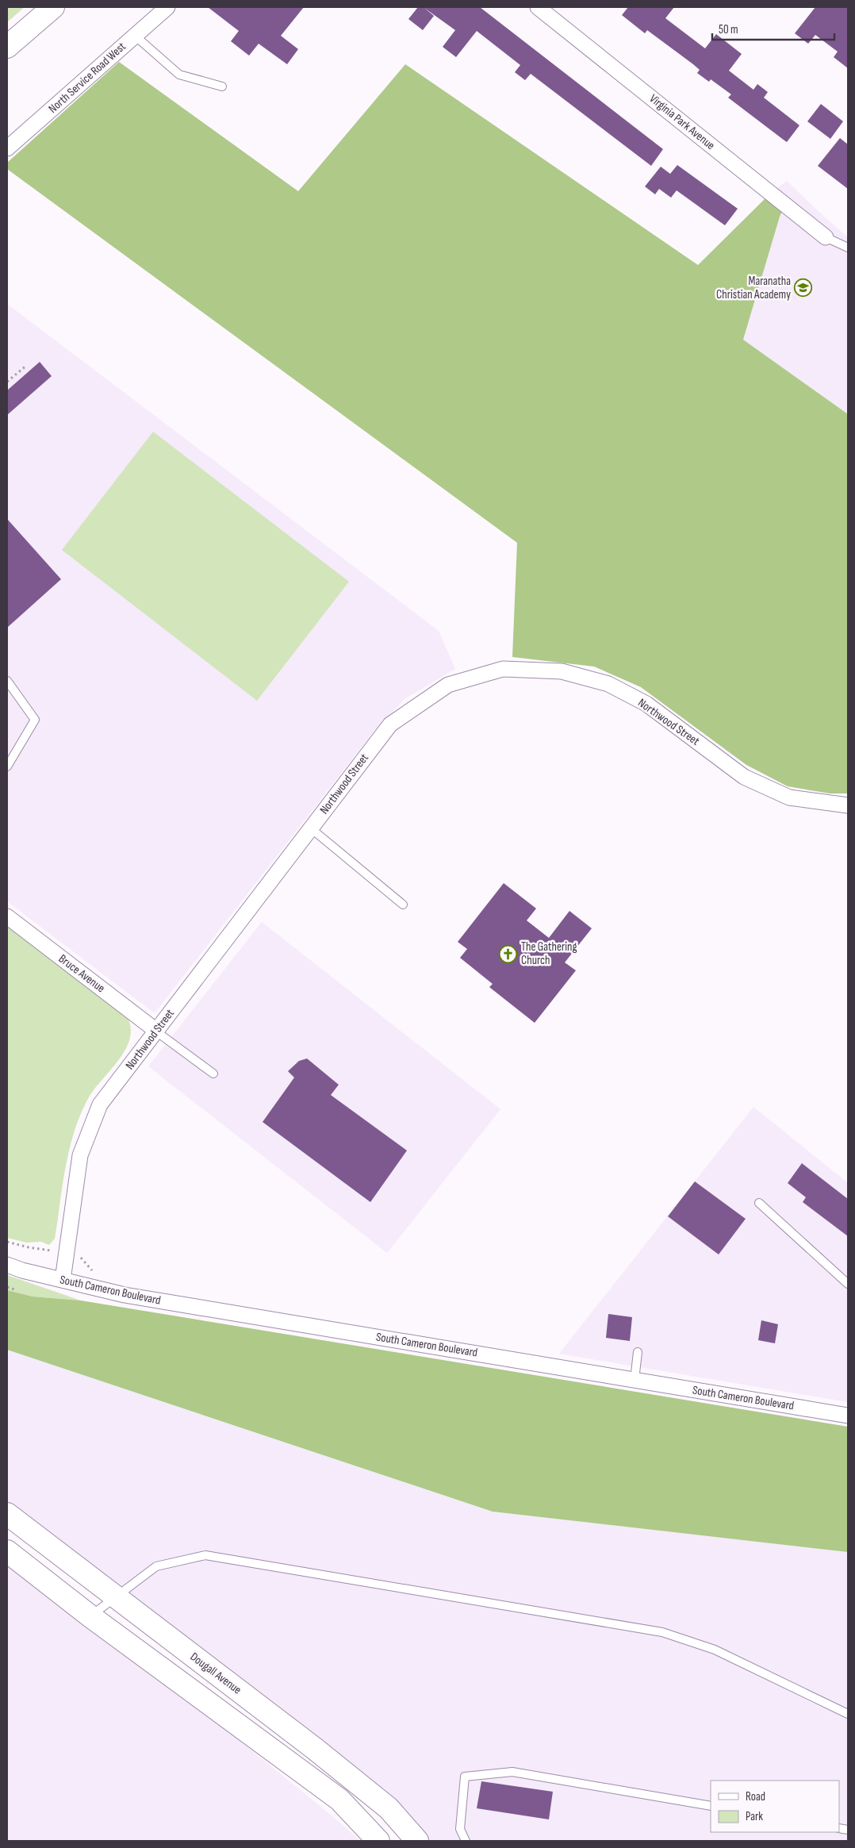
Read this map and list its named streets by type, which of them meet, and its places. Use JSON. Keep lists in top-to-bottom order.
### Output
{
  "streets": {
    "main road": ["Dougall Avenue"],
    "street": [
      "North Service Road West",
      "Virginia Park Avenue",
      "Northwood Street",
      "Bruce Avenue",
      "South Cameron Boulevard"
    ]
  },
  "crossings": [
    ["Northwood Street", "Bruce Avenue"],
    ["Northwood Street", "South Cameron Boulevard"]
  ],
  "places": {
    "school or university": ["Maranatha Christian Academy"],
    "church": ["The Gathering Church"]
  },
  "legend": ["Road", "Park"],
  "scale_bar": "50 m"
}
